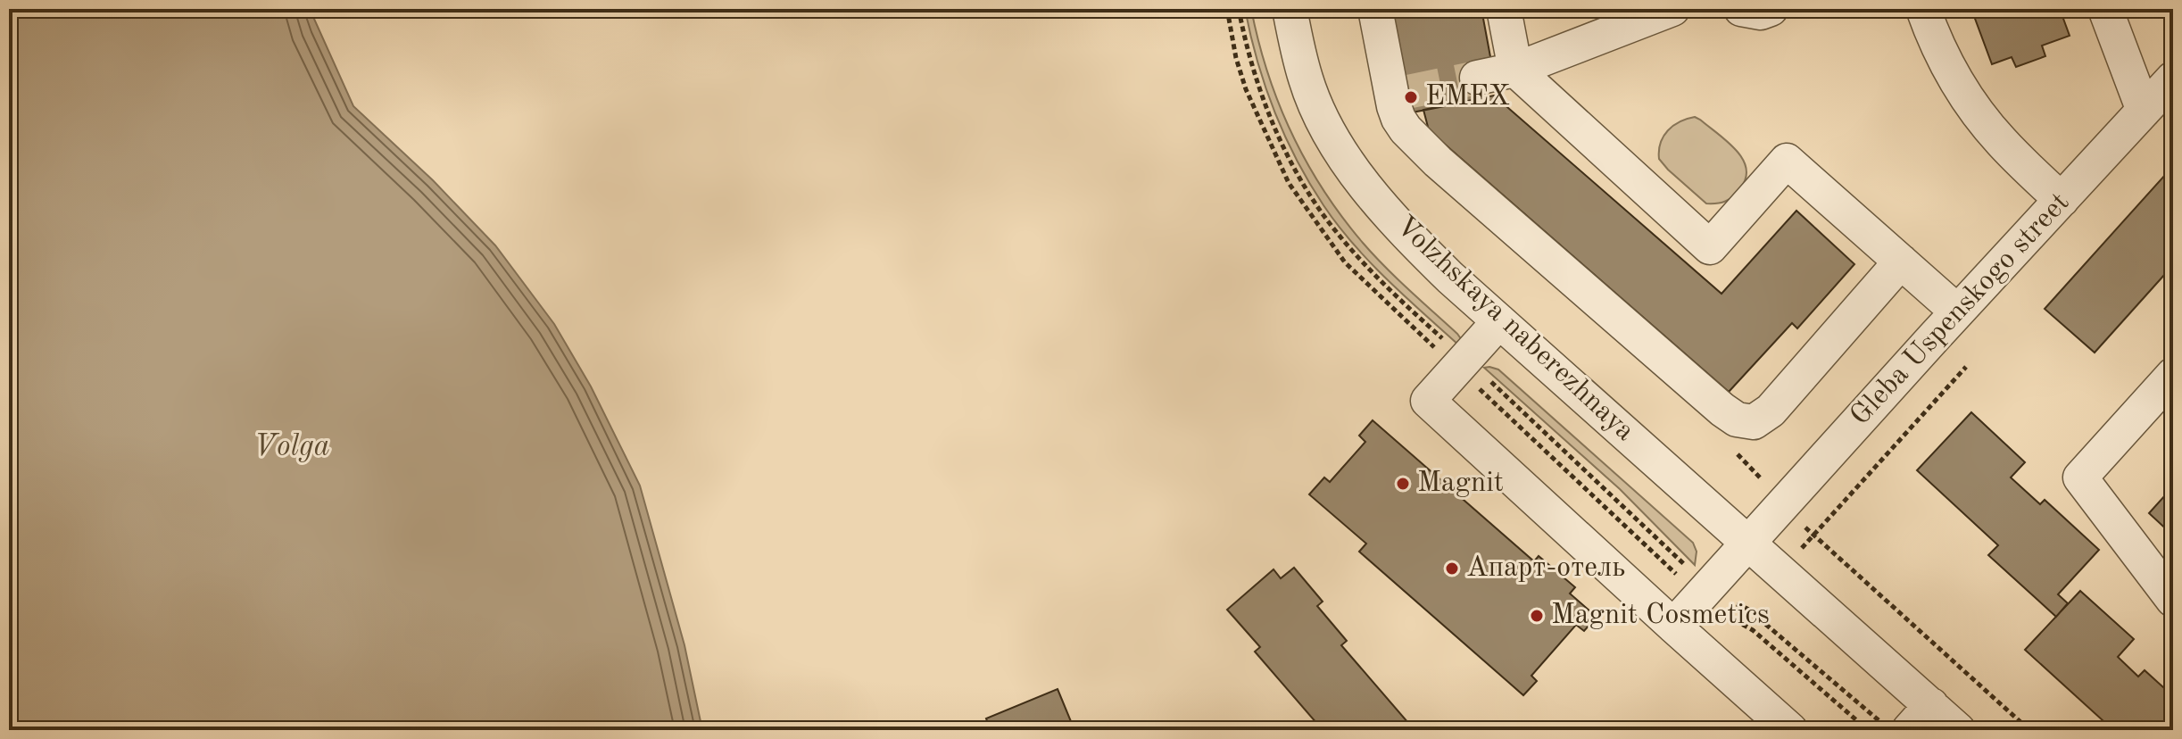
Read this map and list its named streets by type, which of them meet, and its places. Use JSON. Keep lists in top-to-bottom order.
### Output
{
  "streets": {
    "street": ["Gleba Uspenskogo street", "Volzhskaya naberezhnaya"]
  },
  "crossings": [
    ["Gleba Uspenskogo street", "Volzhskaya naberezhnaya"]
  ],
  "water": ["Volga"],
  "places": [
    "EMEX",
    "Magnit",
    "Апарт-отель",
    "Magnit Cosmetics"
  ]
}
